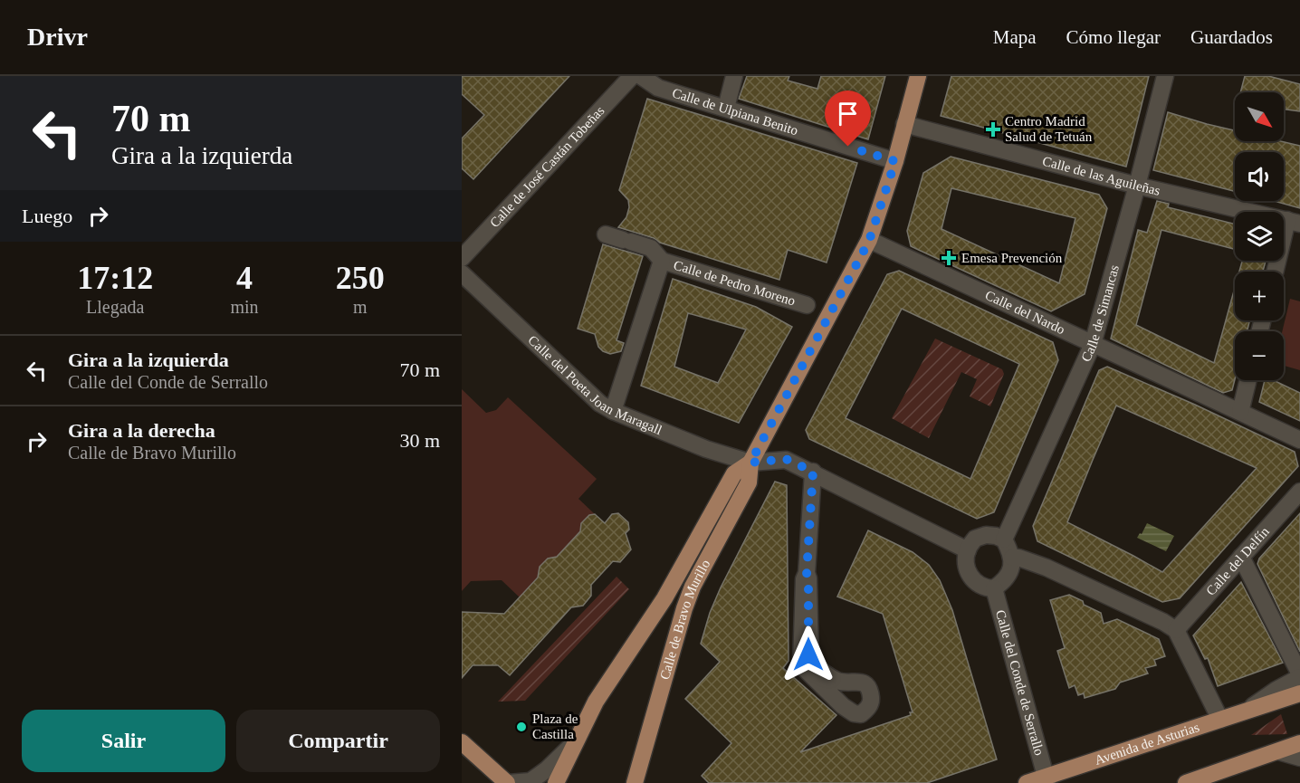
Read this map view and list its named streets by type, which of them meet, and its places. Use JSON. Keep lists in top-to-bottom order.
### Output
{
  "streets": {
    "main road": ["Calle de Bravo Murillo", "Avenida de Asturias"],
    "street": [
      "Calle de Ulpiana Benito",
      "Calle de José Castán Tobeñas",
      "Calle de las Aguileñas",
      "Calle de Pedro Moreno",
      "Calle del Nardo",
      "Calle de Simancas",
      "Calle del Poeta Joan Maragall",
      "Calle del Delfín",
      "Calle del Conde de Serrallo"
    ]
  },
  "crossings": [
    ["Calle de Ulpiana Benito", "Calle de Bravo Murillo"],
    ["Calle de las Aguileñas", "Calle de Simancas"],
    ["Calle de las Aguileñas", "Calle de Bravo Murillo"],
    ["Calle de Pedro Moreno", "Calle del Poeta Joan Maragall"],
    ["Calle del Nardo", "Calle de Simancas"],
    ["Calle del Nardo", "Calle de Bravo Murillo"],
    ["Calle de Simancas", "Calle del Conde de Serrallo"],
    ["Calle del Poeta Joan Maragall", "Calle de Bravo Murillo"],
    ["Calle del Conde de Serrallo", "Avenida de Asturias"]
  ],
  "places": {
    "health": ["Centro Madrid Salud de Tetuán", "Emesa Prevención"],
    "other": ["Plaza de Castilla"]
  },
  "north": "bottom right",
  "page": {
    "header": "Drivr",
    "nav": ["Mapa", "Cómo llegar", "Guardados"],
    "turn": ["70 m", "Gira a la izquierda"],
    "map_buttons": ["+", "−"],
    "then": "Luego",
    "eta": [
      "17:12",
      "Llegada",
      "4",
      "min",
      "250",
      "m"
    ],
    "list": [
      {
        "name": "Gira a la izquierda",
        "note": "Calle del Conde de Serrallo",
        "value": "70 m"
      },
      {
        "name": "Gira a la derecha",
        "note": "Calle de Bravo Murillo",
        "value": "30 m"
      }
    ],
    "buttons": ["Salir", "Compartir"]
  }
}
